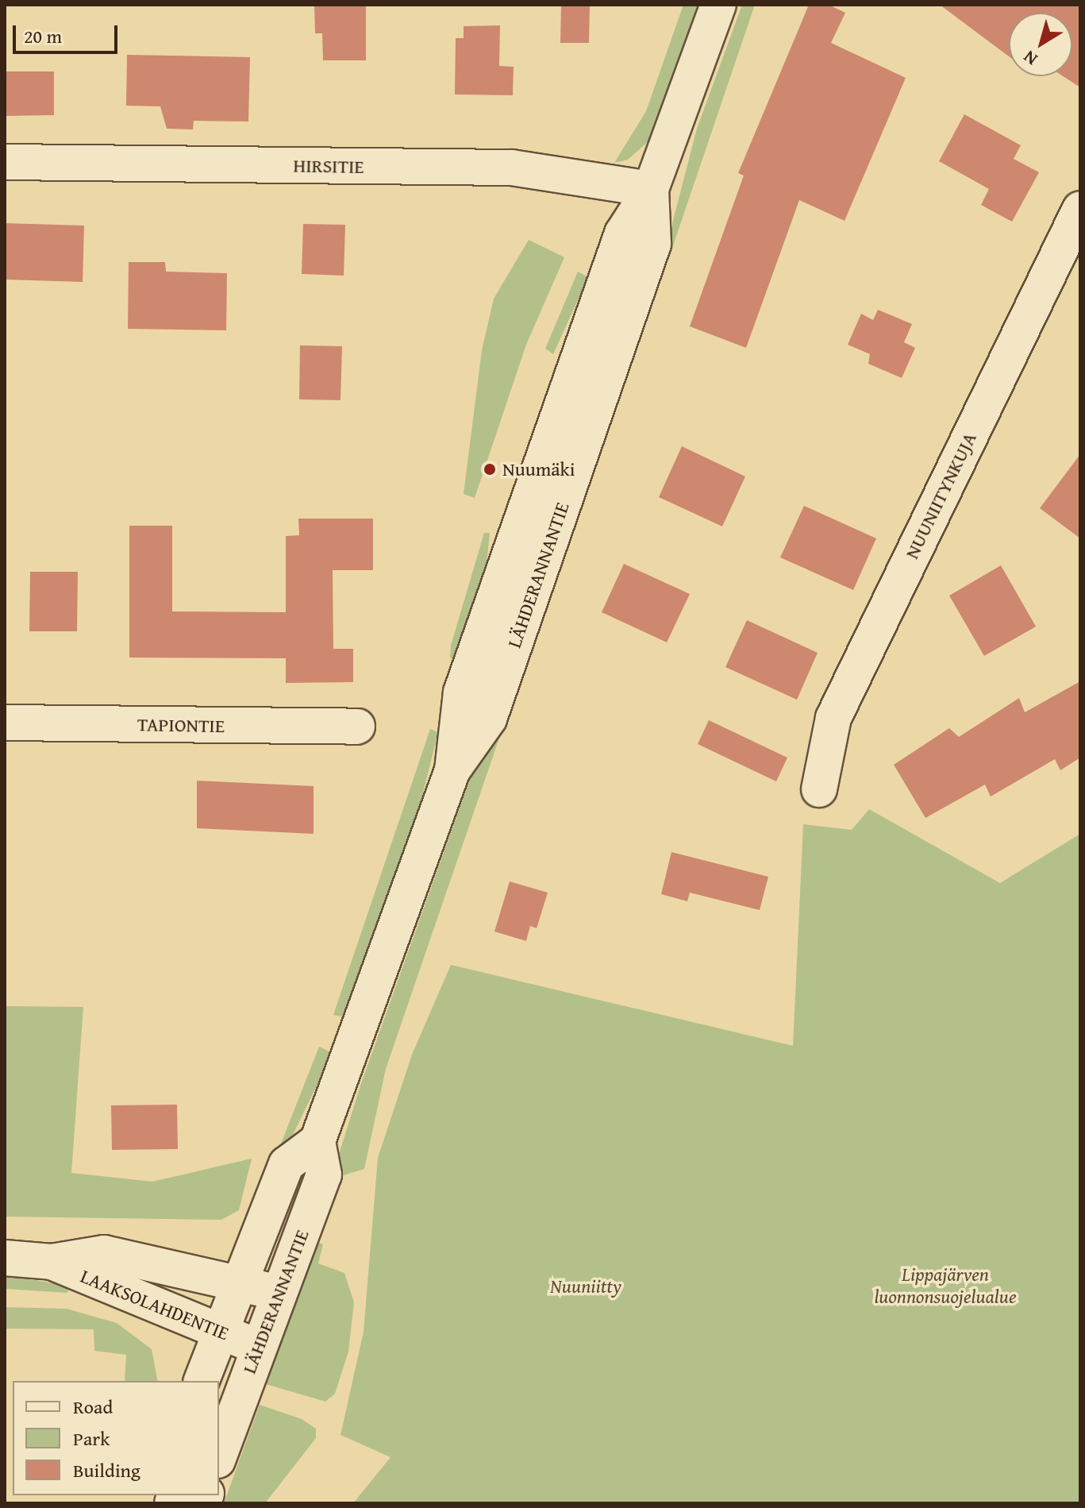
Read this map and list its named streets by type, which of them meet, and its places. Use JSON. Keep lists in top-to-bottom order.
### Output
{
  "streets": {
    "street": [
      "HIRSITIE",
      "NUUNIITYNKUJA",
      "LÄHDERANNANTIE",
      "TAPIONTIE",
      "LAAKSOLAHDENTIE"
    ]
  },
  "crossings": [
    ["HIRSITIE", "LÄHDERANNANTIE"],
    ["LÄHDERANNANTIE", "LAAKSOLAHDENTIE"]
  ],
  "parks": ["Lippajärven luonnonsuojelualue", "Nuuniitty"],
  "places": ["Nuumäki"],
  "legend": ["Road", "Park", "Building"],
  "scale_bar": "20 m",
  "north": "bottom left"
}
